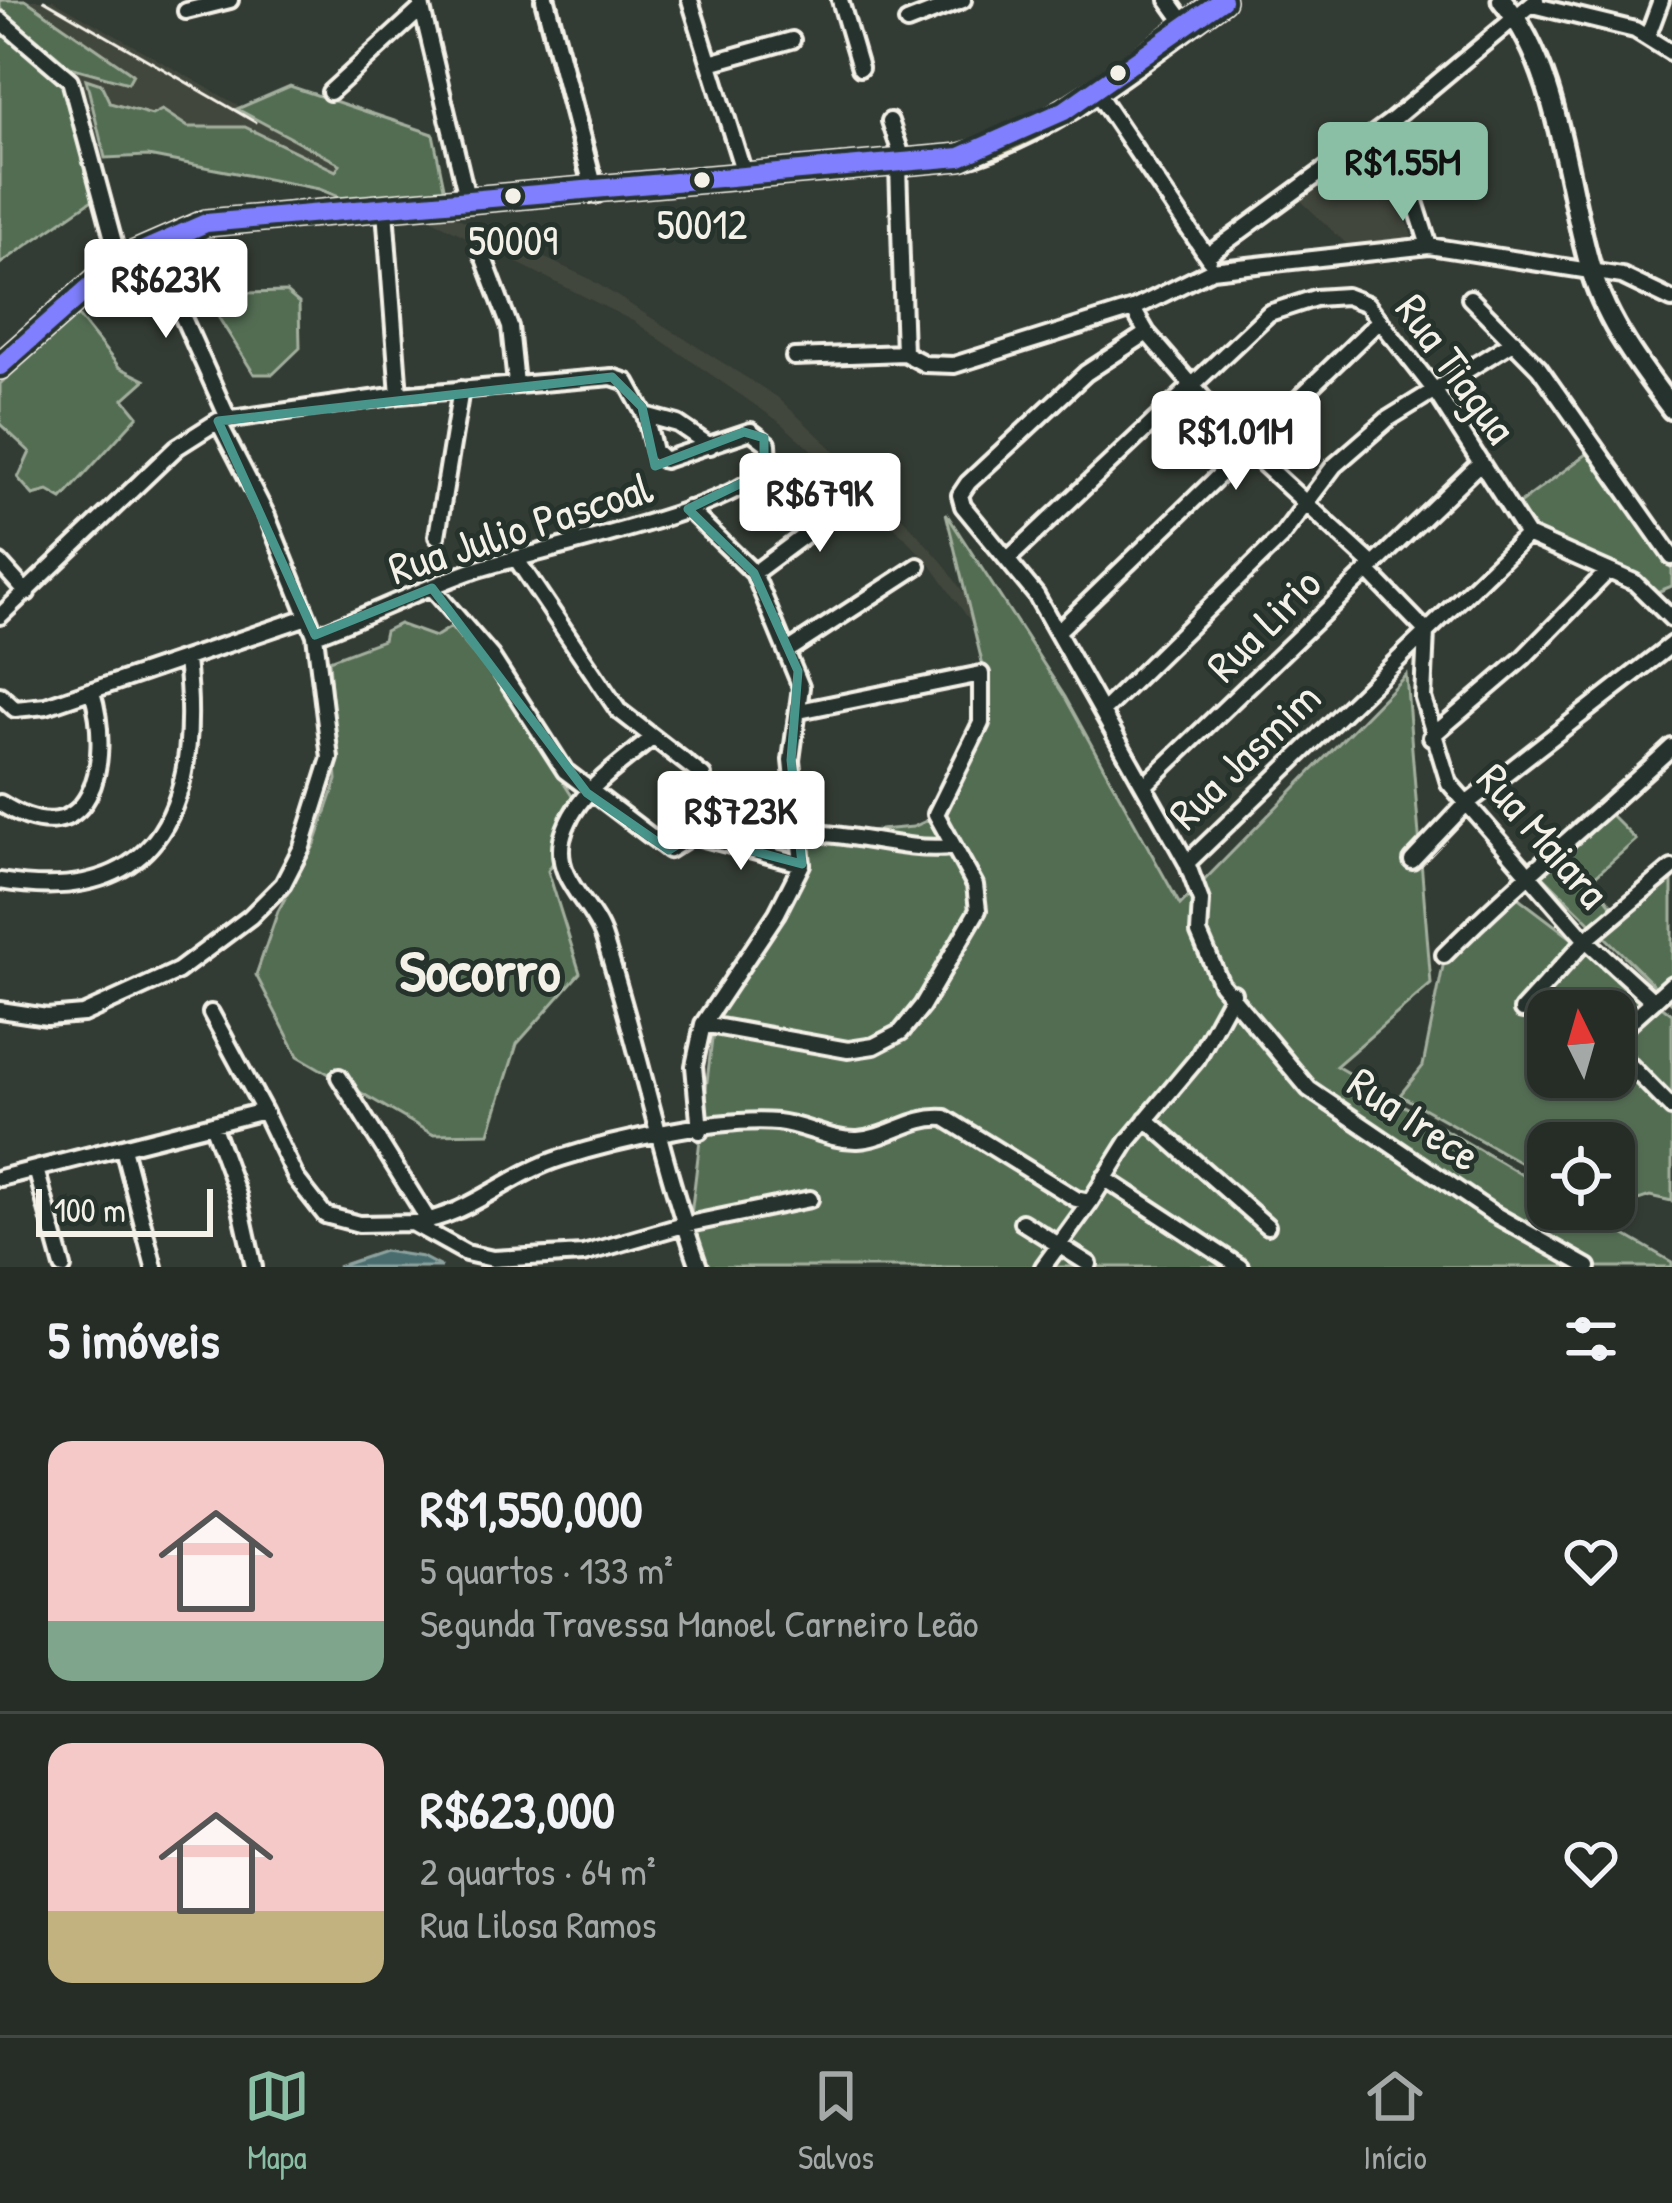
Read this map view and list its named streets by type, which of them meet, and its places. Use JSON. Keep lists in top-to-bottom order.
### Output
{
  "streets": {
    "street": [
      "Rua Tiagua",
      "Rua Julio Pascoal",
      "Rua Lirio",
      "Rua Jasmim",
      "Rua Maiara",
      "Rua Irece"
    ]
  },
  "crossings": [
    ["Rua Tiagua", "Rua Lirio"],
    ["Rua Tiagua", "Rua Jasmim"],
    ["Rua Lirio", "Rua Jasmim"],
    ["Rua Jasmim", "Rua Maiara"],
    ["Rua Jasmim", "Rua Irece"]
  ],
  "districts": ["Socorro"],
  "places": ["50012", "50009"],
  "scale_bar": "100 m",
  "north": "top",
  "page": {
    "price": [
      "R$1.55M",
      "R$623K",
      "R$1.01M",
      "R$679K",
      "R$723K"
    ],
    "scale": "100 m",
    "heading": "5 imóveis",
    "list": [
      {
        "name": "R$1,550,000",
        "note": "5 quartos · 133 m² · Segunda Travessa Manoel Carneiro Leão"
      },
      {
        "name": "R$623,000",
        "note": "2 quartos · 64 m² · Rua Lilosa Ramos"
      }
    ],
    "tabs": ["Mapa", "Salvos", "Início"]
  }
}
